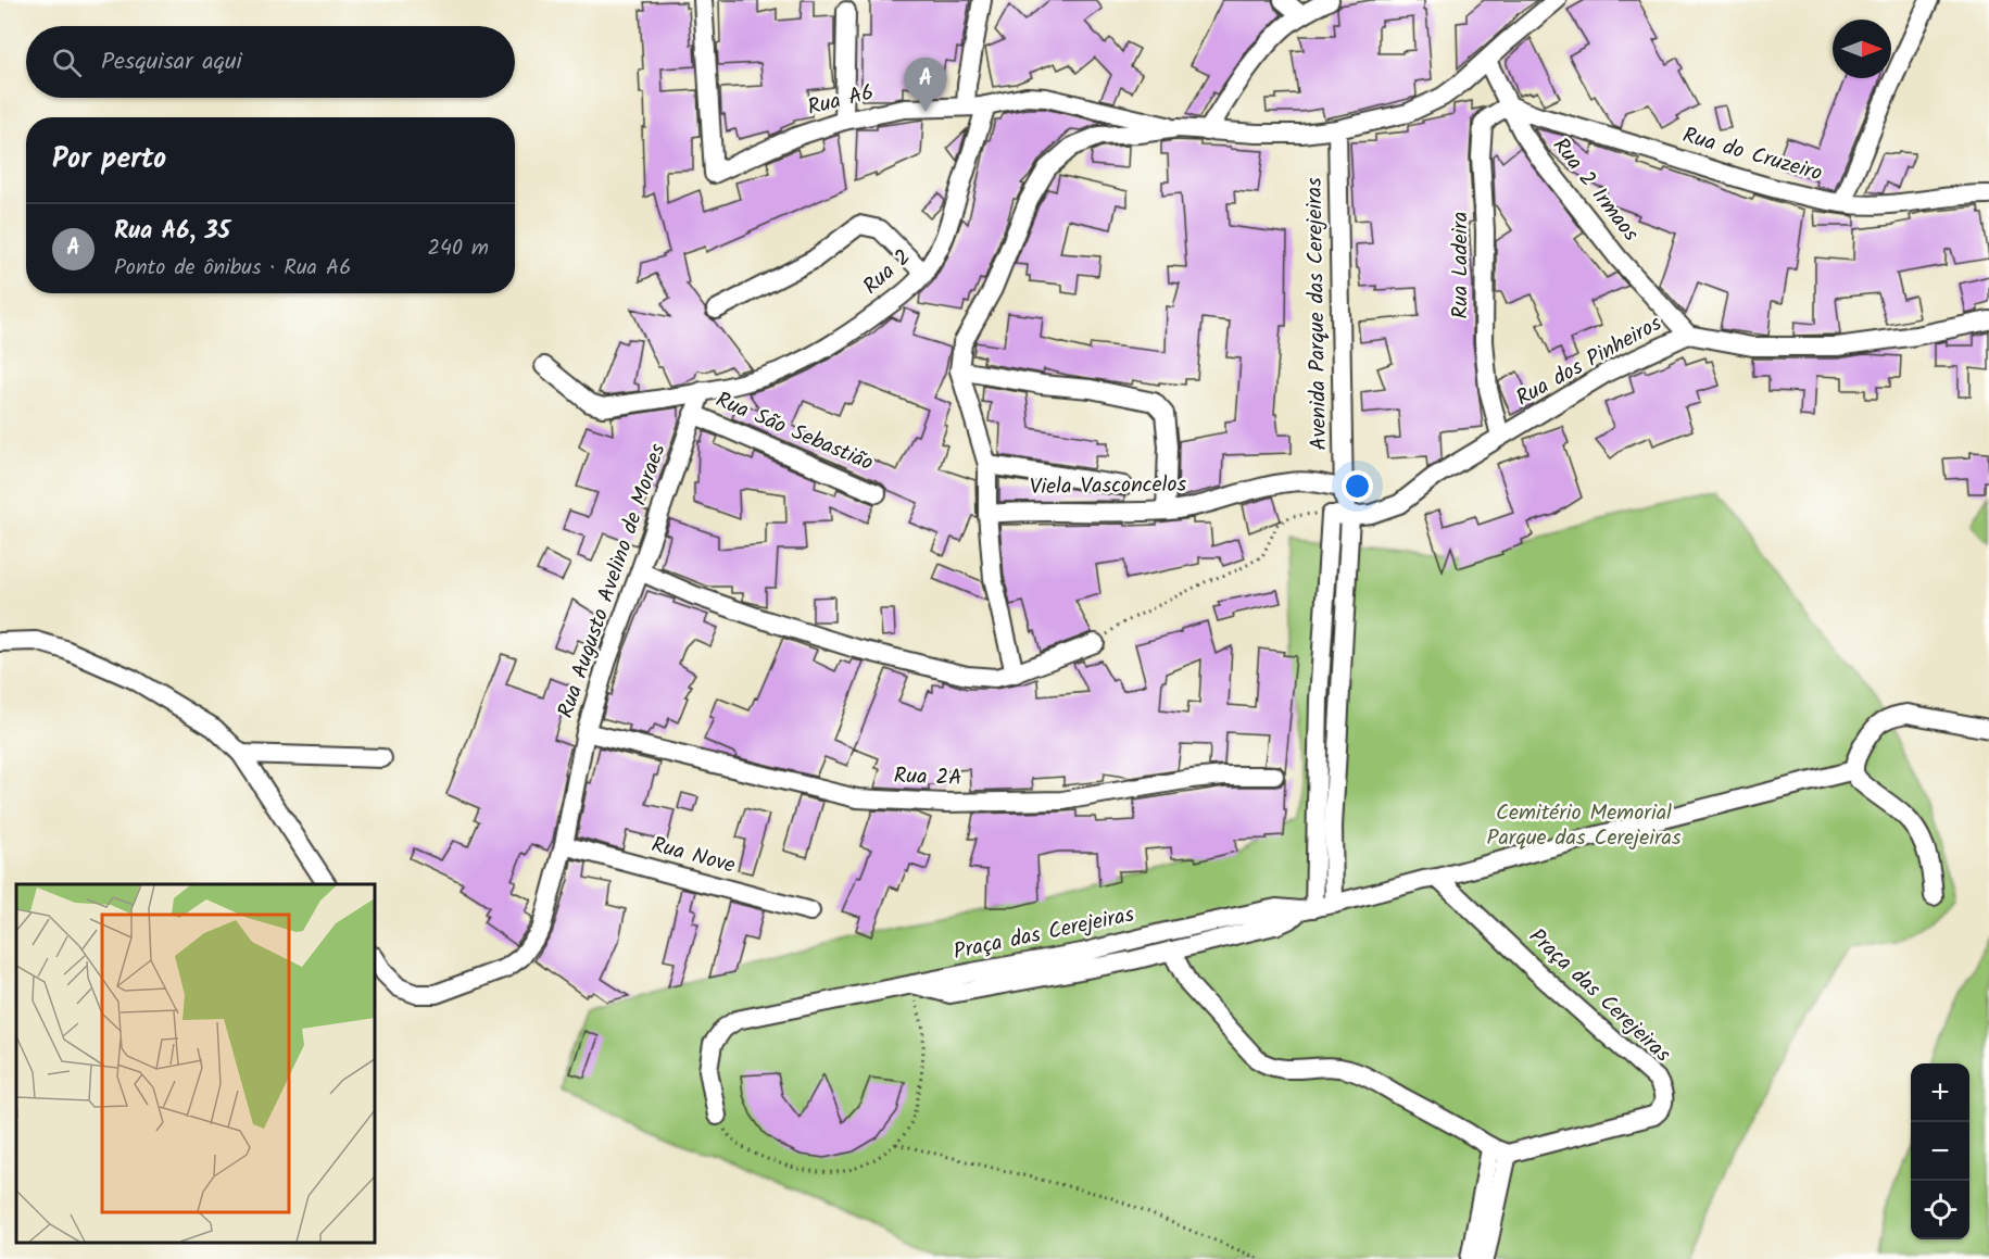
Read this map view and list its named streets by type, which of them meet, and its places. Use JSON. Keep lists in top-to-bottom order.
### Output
{
  "streets": {
    "street": [
      "Rua A6",
      "Rua do Cruzeiro",
      "Rua 2 Irmaos",
      "Rua Ladeira",
      "Rua 2",
      "Avenida Parque das Cerejeiras",
      "Rua dos Pinheiros",
      "Rua São Sebastião",
      "Viela Vasconcelos",
      "Rua Augusto Avelino de Moraes",
      "Rua 2A",
      "Rua Nove",
      "Praça das Cerejeiras"
    ]
  },
  "crossings": [
    ["Rua A6", "Rua 2"],
    ["Rua do Cruzeiro", "Rua 2 Irmaos"],
    ["Rua do Cruzeiro", "Rua Ladeira"],
    ["Rua 2 Irmaos", "Rua Ladeira"],
    ["Rua 2 Irmaos", "Rua dos Pinheiros"],
    ["Rua Ladeira", "Rua dos Pinheiros"],
    ["Rua 2", "Rua Augusto Avelino de Moraes"],
    ["Avenida Parque das Cerejeiras", "Rua dos Pinheiros"],
    ["Avenida Parque das Cerejeiras", "Viela Vasconcelos"],
    ["Rua São Sebastião", "Rua Augusto Avelino de Moraes"],
    ["Rua Augusto Avelino de Moraes", "Rua 2A"],
    ["Rua Augusto Avelino de Moraes", "Rua Nove"]
  ],
  "parks": ["Cemitério Memorial Parque das Cerejeiras"],
  "north": "right",
  "page": {
    "search": "Pesquisar aqui",
    "pins": "A",
    "heading": "Por perto",
    "list": [
      {
        "mark": "A",
        "name": "Rua A6, 35",
        "note": "Ponto de ônibus · Rua A6",
        "value": "240 m"
      }
    ],
    "map_buttons": ["+", "−"]
  }
}
